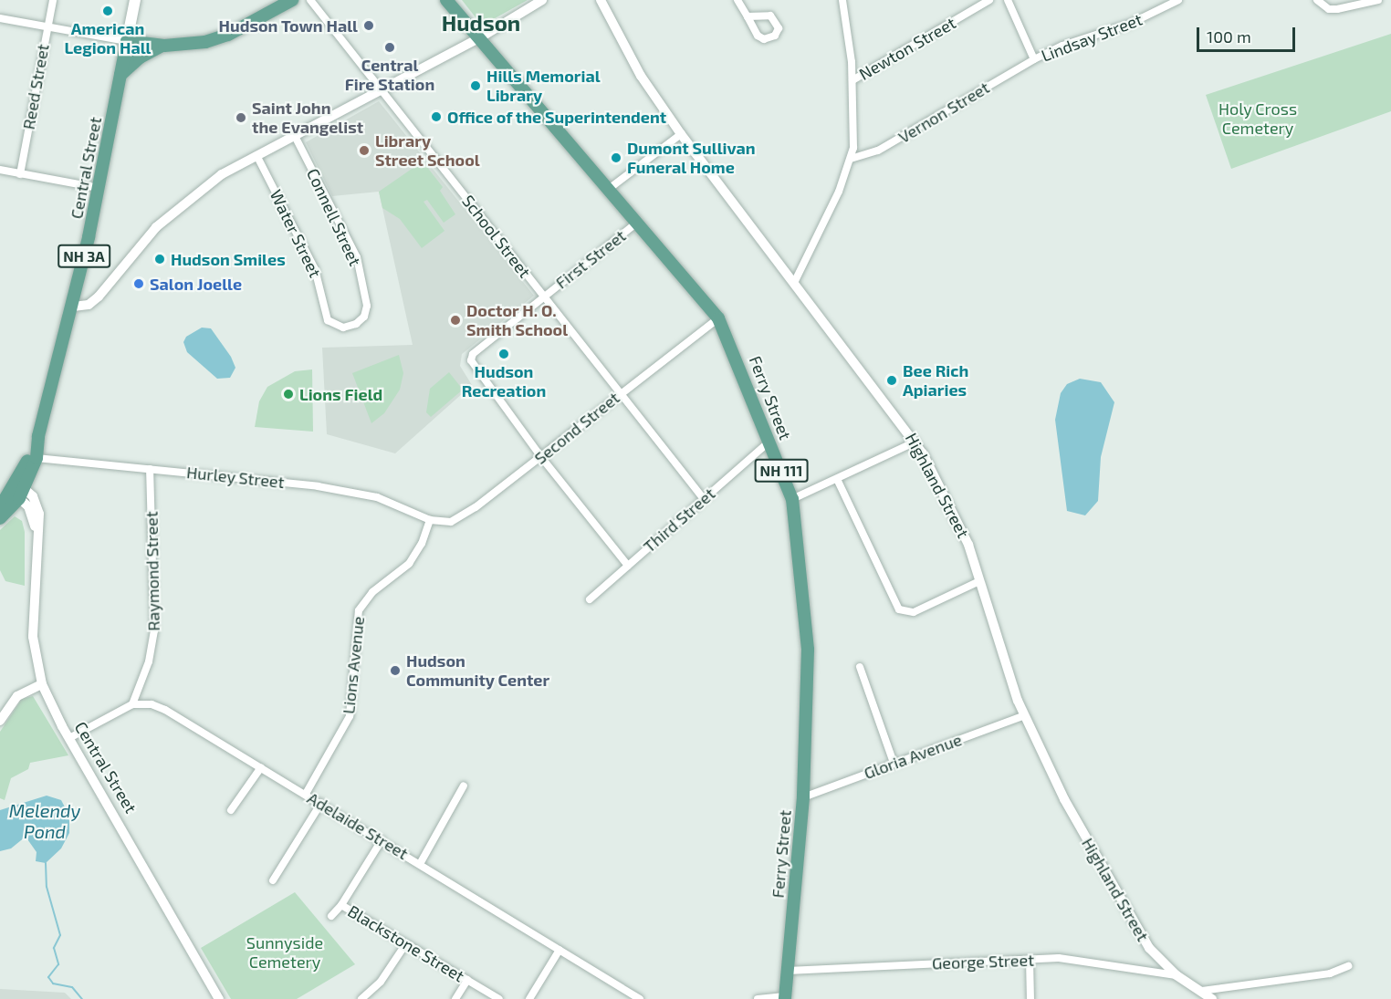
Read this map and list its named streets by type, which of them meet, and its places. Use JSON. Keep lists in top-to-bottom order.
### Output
{
  "streets": {
    "main road": [
      "Central Street",
      "NH 3A",
      "Ferry Street",
      "NH 111"
    ],
    "street": [
      "Lindsay Street",
      "Newton Street",
      "Reed Street",
      "Vernon Street",
      "Connell Street",
      "Water Street",
      "School Street",
      "First Street",
      "Second Street",
      "Hurley Street",
      "Highland Street",
      "Third Street",
      "Raymond Street",
      "Lions Avenue",
      "Gloria Avenue",
      "Adelaide Street",
      "Blackstone Street",
      "George Street"
    ]
  },
  "crossings": [
    ["Lindsay Street", "Vernon Street"],
    ["Central Street", "NH 3A"],
    ["Central Street", "Hurley Street"],
    ["Connell Street", "Water Street"],
    ["School Street", "First Street"],
    ["School Street", "Second Street"],
    ["School Street", "Third Street"],
    ["First Street", "Ferry Street"],
    ["First Street", "Second Street"],
    ["Ferry Street", "Second Street"],
    ["Ferry Street", "Third Street"],
    ["Ferry Street", "Gloria Avenue"],
    ["Ferry Street", "George Street"],
    ["Second Street", "Hurley Street"],
    ["Second Street", "Lions Avenue"],
    ["Hurley Street", "Raymond Street"],
    ["Hurley Street", "Lions Avenue"],
    ["Highland Street", "Gloria Avenue"],
    ["Highland Street", "George Street"],
    ["Raymond Street", "Adelaide Street"],
    ["Lions Avenue", "Adelaide Street"]
  ],
  "districts": ["Hudson"],
  "water": ["Melendy Pond"],
  "parks": ["Holy Cross Cemetery", "Sunnyside Cemetery"],
  "places": [
    "American Legion Hall",
    "Hudson Town Hall",
    "Central Fire Station",
    "Hills Memorial Library",
    "Office of the Superintendent",
    "Saint John the Evangelist",
    "Library Street School",
    "Dumont Sullivan Funeral Home",
    "Hudson Smiles",
    "Salon Joelle",
    "Doctor H. O. Smith School",
    "Hudson Recreation",
    "Bee Rich Apiaries",
    "Lions Field",
    "Hudson Community Center"
  ],
  "scale_bar": "100 m"
}
